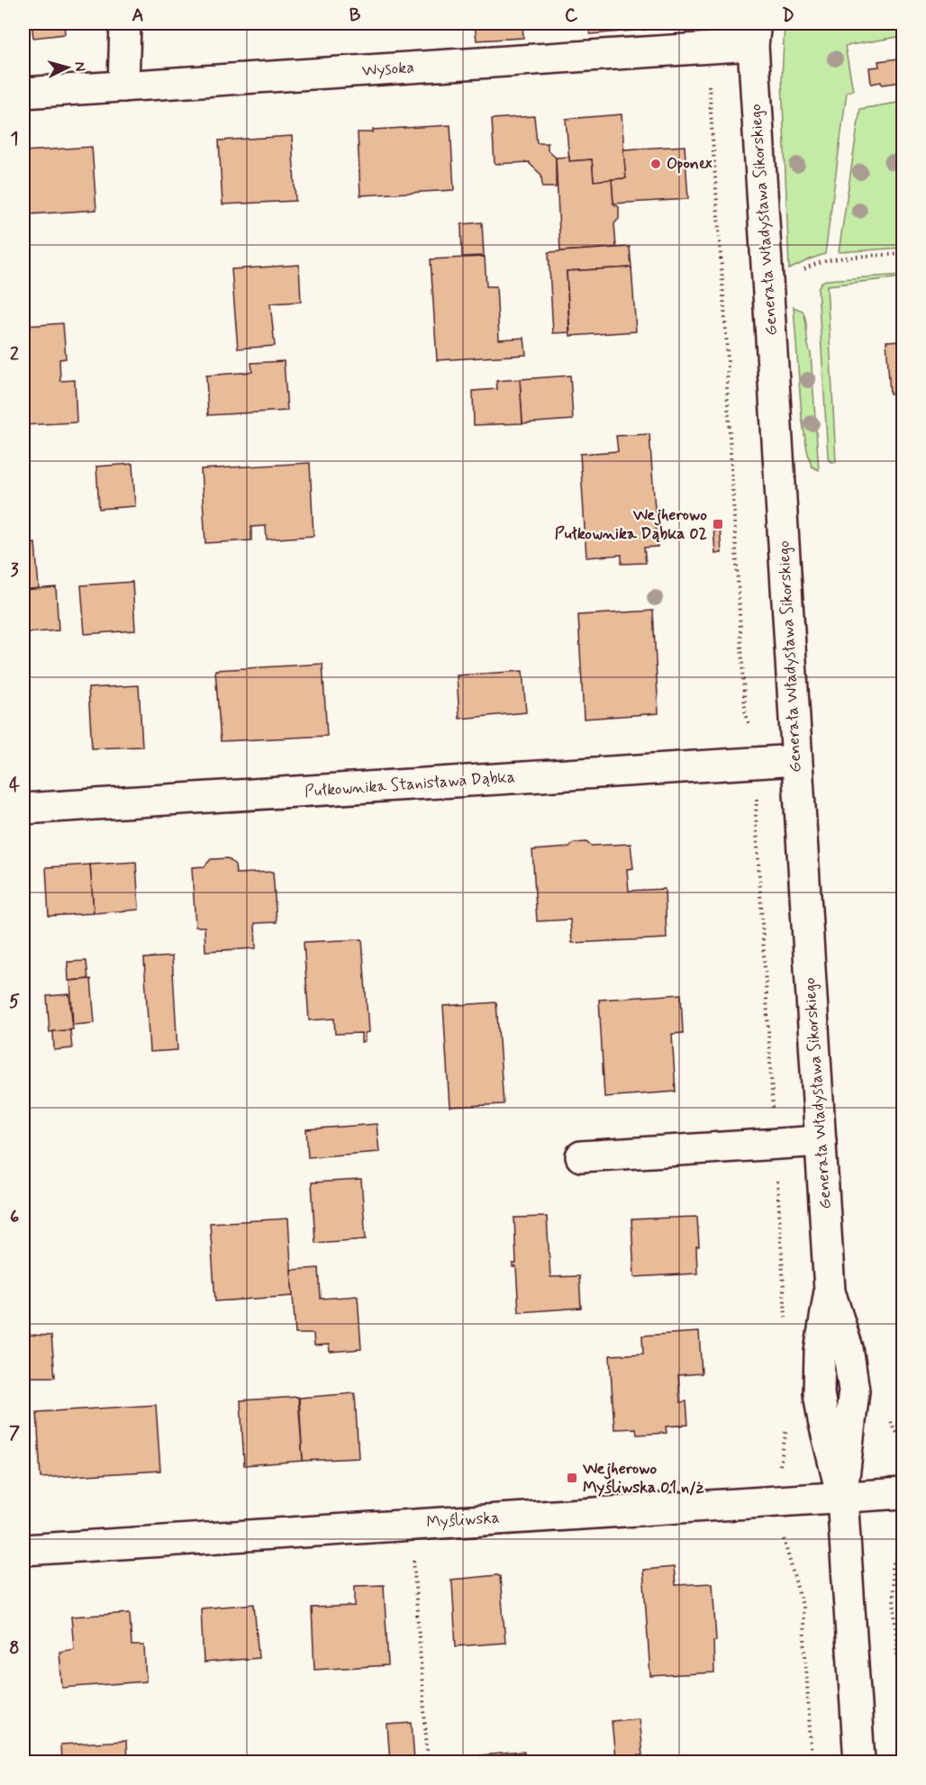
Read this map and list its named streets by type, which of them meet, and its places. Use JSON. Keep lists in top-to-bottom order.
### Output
{
  "streets": {
    "street": [
      "Wysoka",
      "Generała Władysława Sikorskiego",
      "Pułkownika Stanisława Dąbka",
      "Myśliwska"
    ]
  },
  "crossings": [
    ["Wysoka", "Generała Władysława Sikorskiego"],
    ["Generała Władysława Sikorskiego", "Pułkownika Stanisława Dąbka"],
    ["Generała Władysława Sikorskiego", "Myśliwska"]
  ],
  "places": {
    "other": ["Oponex"],
    "transit": ["Wejherowo Pułkownika Dąbka 02", "Wejherowo Myśliwska 01 n/ż"]
  },
  "north": "right",
  "grid": {
    "columns": [
      "A",
      "B",
      "C",
      "D"
    ],
    "rows": [
      "1",
      "2",
      "3",
      "4",
      "5",
      "6",
      "7",
      "8"
    ]
  }
}
